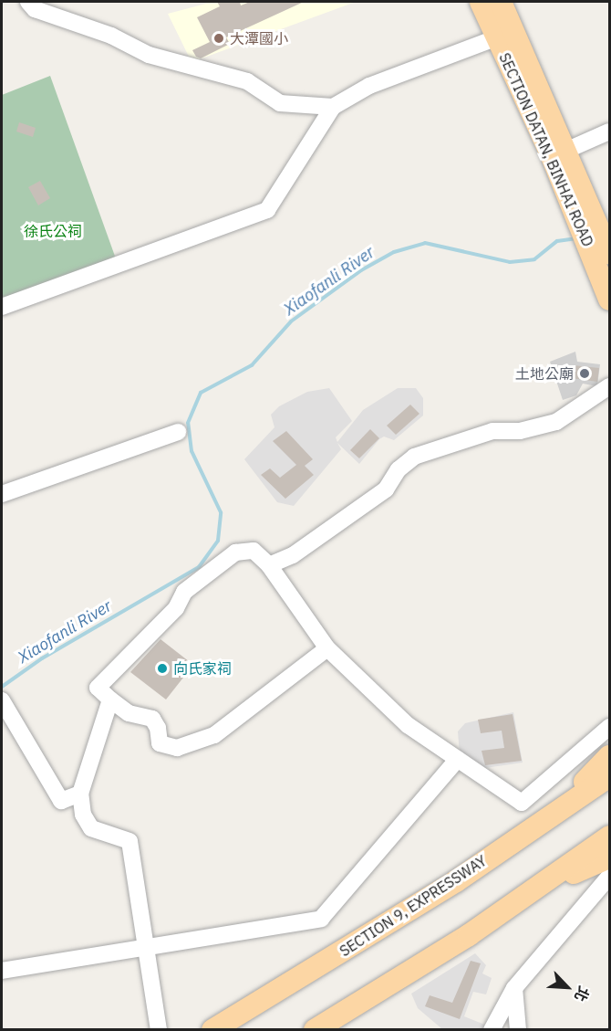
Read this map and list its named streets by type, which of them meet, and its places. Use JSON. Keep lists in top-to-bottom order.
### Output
{
  "streets": {
    "main road": ["SECTION DATAN, BINHAI ROAD", "SECTION 9, EXPRESSWAY"]
  },
  "water": ["Xiaofanli River"],
  "parks": ["徐氏公祠"],
  "places": ["大潭國小", "土地公廟", "向氏家祠"],
  "north": "bottom right"
}
